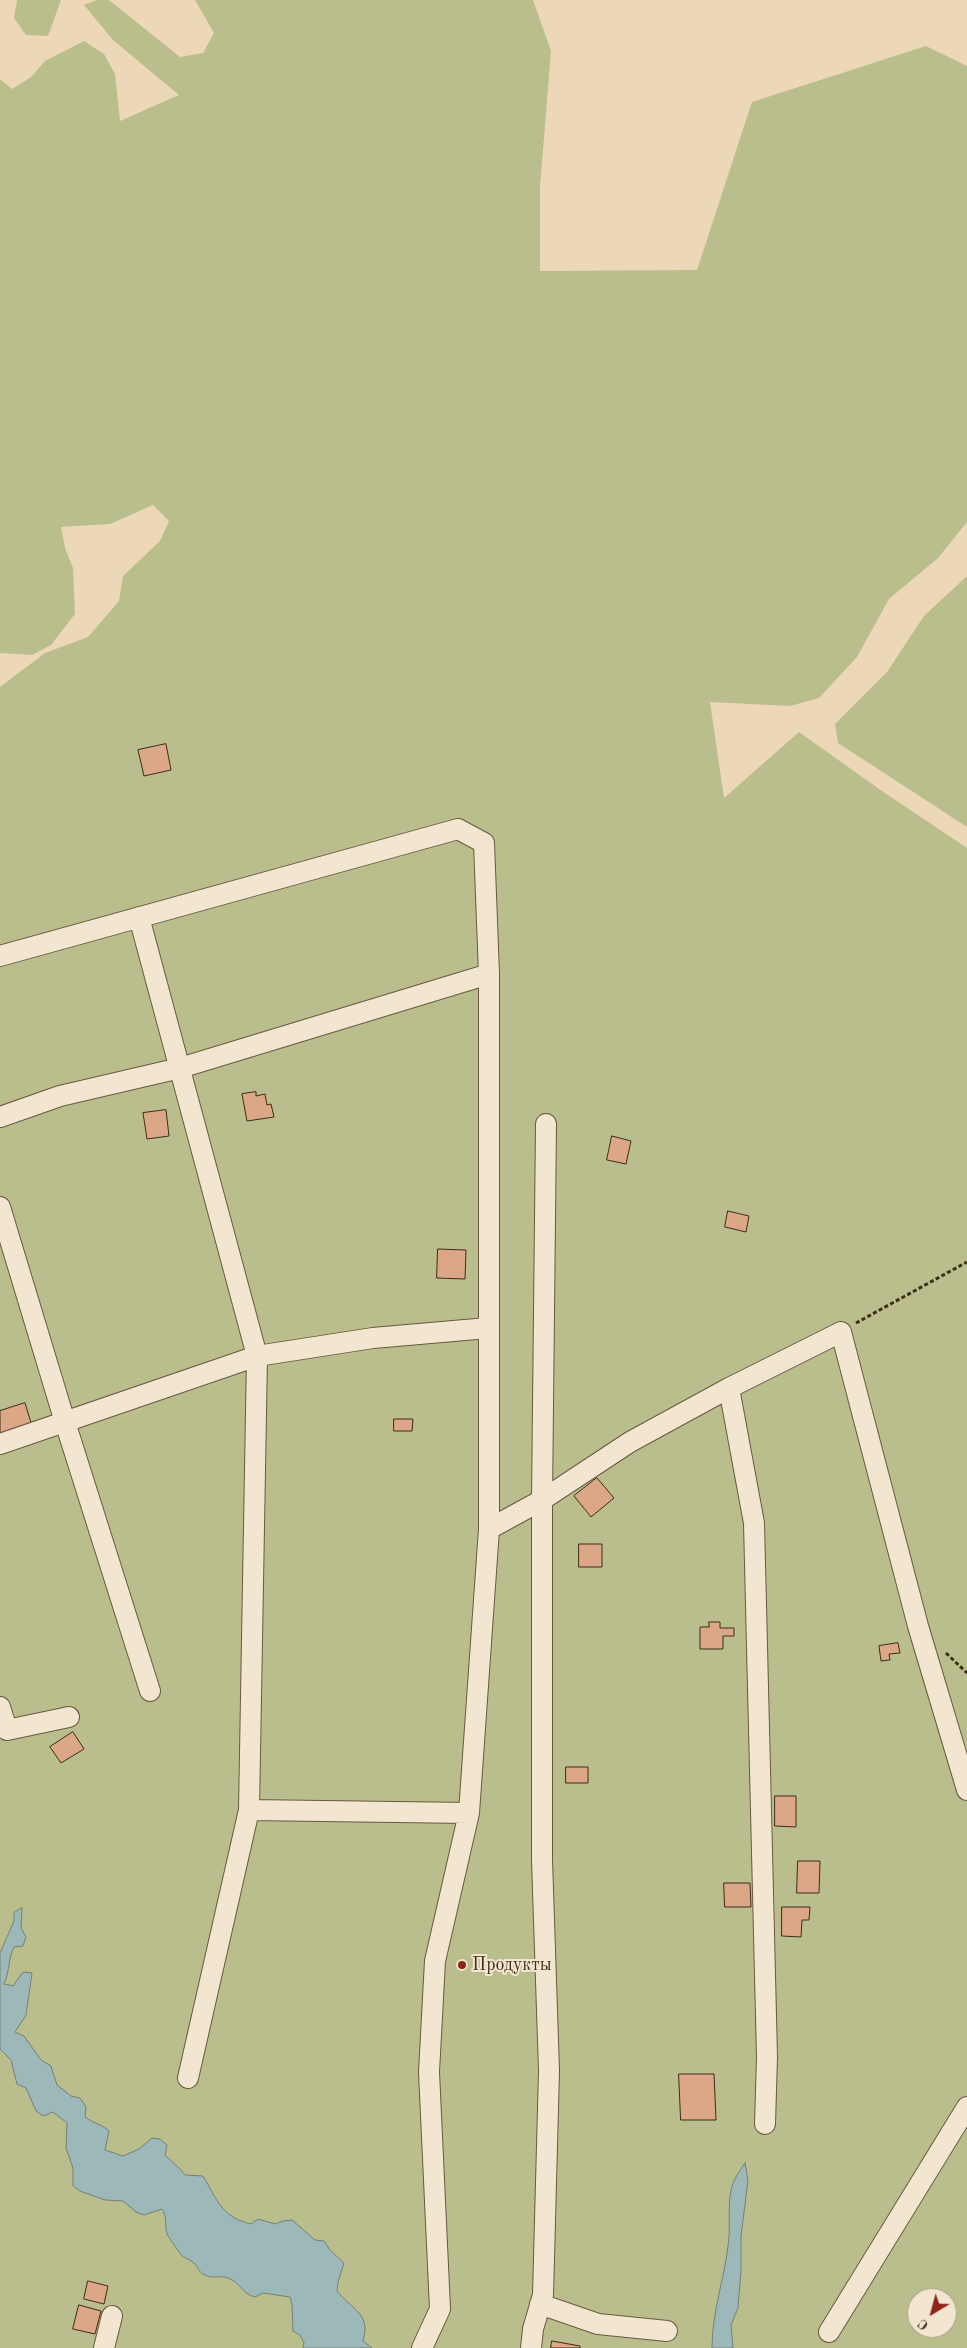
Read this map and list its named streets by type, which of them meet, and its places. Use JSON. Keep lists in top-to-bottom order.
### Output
{
  "places": ["Продукты"],
  "north": "bottom left"
}
